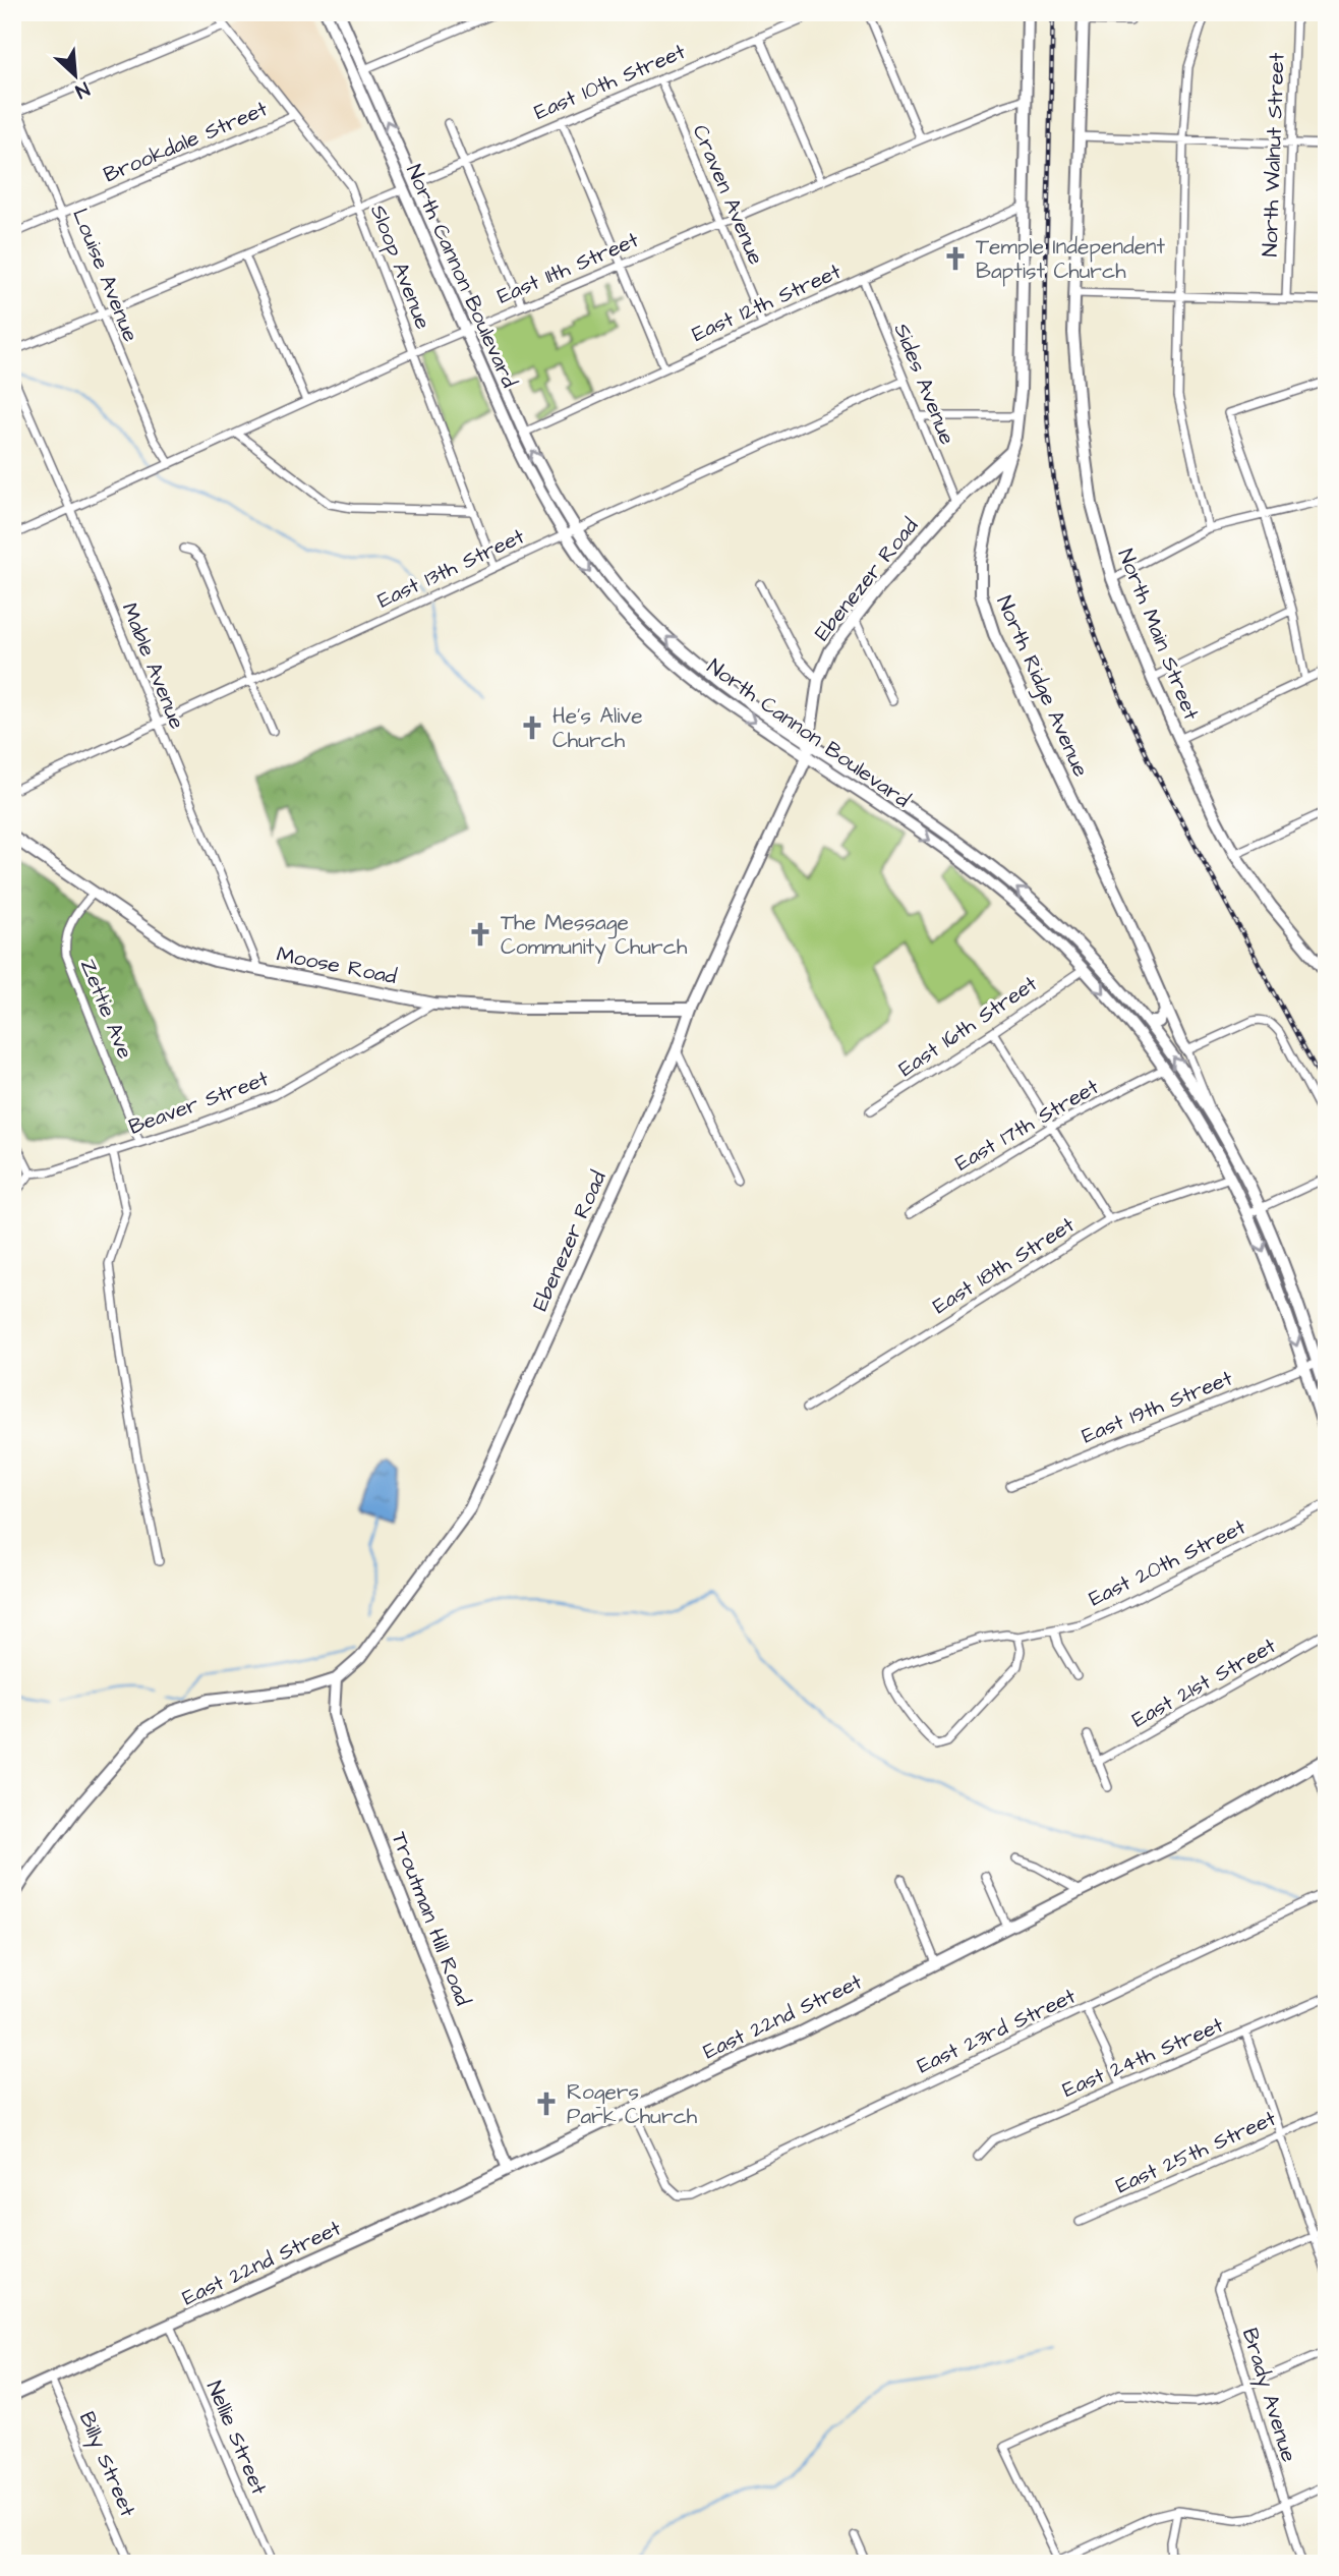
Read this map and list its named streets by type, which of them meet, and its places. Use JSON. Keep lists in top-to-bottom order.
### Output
{
  "streets": {
    "street": [
      "East 10th Street",
      "Brookdale Street",
      "North Walnut Street",
      "Craven Avenue",
      "Sloop Avenue",
      "East 11th Street",
      "Louise Avenue",
      "North Cannon Boulevard",
      "East 12th Street",
      "Sides Avenue",
      "East 13th Street",
      "Ebenezer Road",
      "North Main Street",
      "Mable Avenue",
      "North Ridge Avenue",
      "Moose Road",
      "Zettie Ave",
      "East 16th Street",
      "Beaver Street",
      "East 17th Street",
      "East 18th Street",
      "East 19th Street",
      "East 20th Street",
      "East 21st Street",
      "Troutman Hill Road",
      "East 22nd Street",
      "East 23rd Street",
      "East 24th Street",
      "East 25th Street",
      "Brady Avenue",
      "Nellie Street",
      "Billy Street"
    ]
  },
  "crossings": [
    ["East 10th Street", "Craven Avenue"],
    ["East 10th Street", "North Cannon Boulevard"],
    ["Brookdale Street", "Sloop Avenue"],
    ["Brookdale Street", "Louise Avenue"],
    ["Craven Avenue", "East 11th Street"],
    ["Craven Avenue", "East 12th Street"],
    ["Sloop Avenue", "East 11th Street"],
    ["Sloop Avenue", "East 13th Street"],
    ["East 11th Street", "Louise Avenue"],
    ["East 11th Street", "North Cannon Boulevard"],
    ["East 11th Street", "Mable Avenue"],
    ["East 11th Street", "North Ridge Avenue"],
    ["North Cannon Boulevard", "East 12th Street"],
    ["North Cannon Boulevard", "East 13th Street"],
    ["North Cannon Boulevard", "Ebenezer Road"],
    ["North Cannon Boulevard", "North Ridge Avenue"],
    ["North Cannon Boulevard", "East 16th Street"],
    ["North Cannon Boulevard", "East 17th Street"],
    ["North Cannon Boulevard", "East 18th Street"],
    ["North Cannon Boulevard", "East 19th Street"],
    ["East 12th Street", "Sides Avenue"],
    ["East 12th Street", "North Ridge Avenue"],
    ["Sides Avenue", "East 13th Street"],
    ["Sides Avenue", "Ebenezer Road"],
    ["East 13th Street", "Mable Avenue"],
    ["Ebenezer Road", "North Ridge Avenue"],
    ["Ebenezer Road", "Moose Road"],
    ["Ebenezer Road", "Troutman Hill Road"],
    ["Mable Avenue", "Moose Road"],
    ["Moose Road", "Zettie Ave"],
    ["Moose Road", "Beaver Street"],
    ["Zettie Ave", "Beaver Street"],
    ["Troutman Hill Road", "East 22nd Street"],
    ["East 22nd Street", "East 23rd Street"],
    ["East 22nd Street", "Nellie Street"],
    ["East 22nd Street", "Billy Street"]
  ],
  "places": {
    "church": [
      "Temple Independent Baptist Church",
      "He's Alive Church",
      "The Message Community Church",
      "Rogers Park Church"
    ]
  },
  "north": "bottom right"
}
